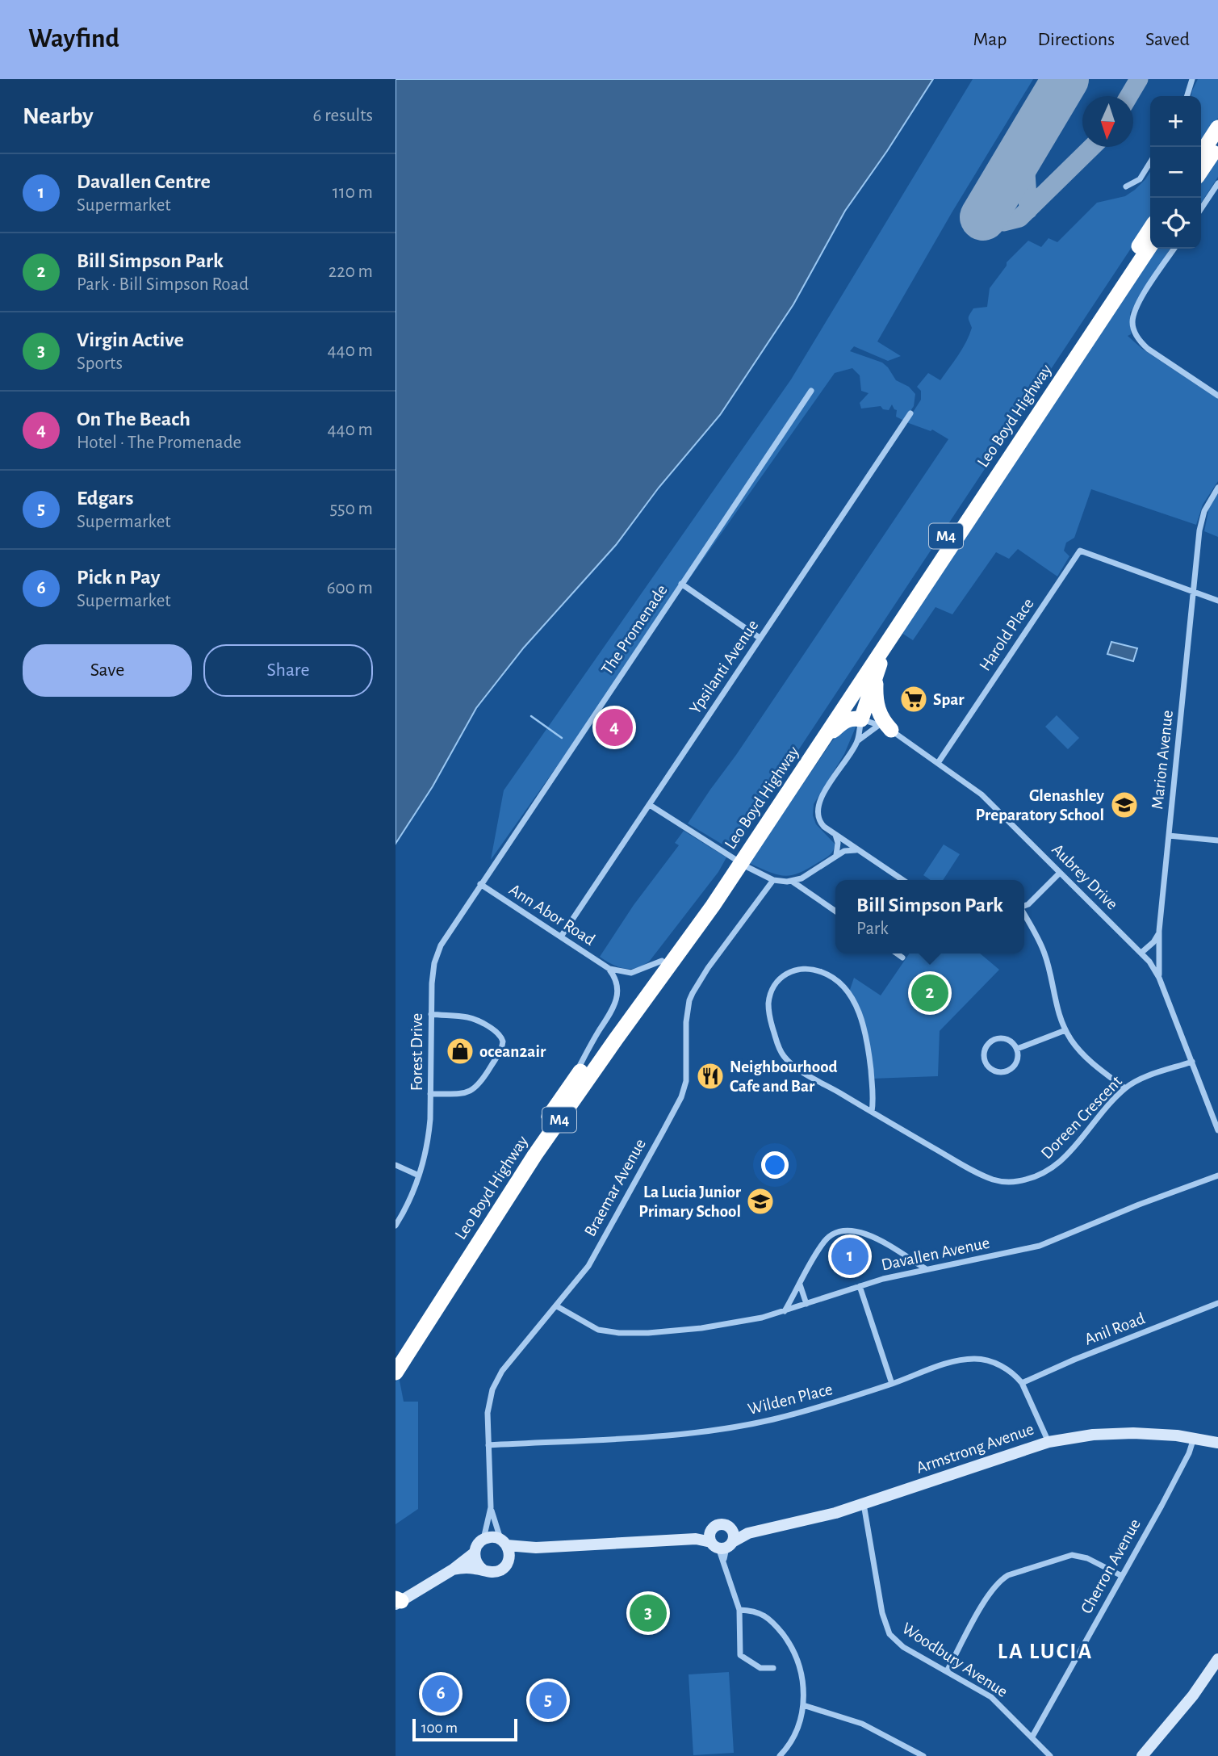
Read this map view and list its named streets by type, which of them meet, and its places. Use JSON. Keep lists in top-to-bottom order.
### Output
{
  "streets": {
    "highway": ["Leo Boyd Highway", "M4"],
    "street": [
      "The Promenade",
      "Harold Place",
      "Ypsilanti Avenue",
      "Marion Avenue",
      "Aubrey Drive",
      "Ann Abor Road",
      "Forest Drive",
      "Doreen Crescent",
      "Braemar Avenue",
      "Davallen Avenue",
      "Anil Road",
      "Wilden Place",
      "Armstrong Avenue",
      "Cherron Avenue",
      "Woodbury Avenue"
    ]
  },
  "crossings": [
    ["Leo Boyd Highway", "Ann Abor Road"],
    ["The Promenade", "Ann Abor Road"],
    ["The Promenade", "Forest Drive"],
    ["Harold Place", "Marion Avenue"],
    ["Harold Place", "Aubrey Drive"],
    ["Ypsilanti Avenue", "Ann Abor Road"],
    ["Marion Avenue", "Aubrey Drive"],
    ["Marion Avenue", "Doreen Crescent"],
    ["Ann Abor Road", "Forest Drive"],
    ["Braemar Avenue", "Davallen Avenue"],
    ["Braemar Avenue", "Wilden Place"],
    ["Anil Road", "Wilden Place"],
    ["Wilden Place", "Armstrong Avenue"],
    ["Armstrong Avenue", "Cherron Avenue"],
    ["Armstrong Avenue", "Woodbury Avenue"],
    ["Cherron Avenue", "Woodbury Avenue"]
  ],
  "districts": ["LA LUCIA"],
  "places": {
    "supermarket": ["Spar"],
    "school or university": ["Glenashley Preparatory School", "La Lucia Junior Primary School"],
    "shop": ["ocean2air"],
    "restaurant": ["Neighbourhood Cafe and Bar"]
  },
  "scale_bar": "100 m",
  "north": "bottom",
  "page": {
    "header": "Wayfind",
    "nav": ["Map", "Directions", "Saved"],
    "heading": ["Nearby", "6 results"],
    "map_buttons": ["+", "−"],
    "list": [
      {
        "mark": "1",
        "name": "Davallen Centre",
        "note": "Supermarket",
        "value": "110 m"
      },
      {
        "mark": "2",
        "name": "Bill Simpson Park",
        "note": "Park · Bill Simpson Road",
        "value": "220 m"
      },
      {
        "mark": "3",
        "name": "Virgin Active",
        "note": "Sports",
        "value": "440 m"
      },
      {
        "mark": "4",
        "name": "On The Beach",
        "note": "Hotel · The Promenade",
        "value": "440 m"
      },
      {
        "mark": "5",
        "name": "Edgars",
        "note": "Supermarket",
        "value": "550 m"
      },
      {
        "mark": "6",
        "name": "Pick n Pay",
        "note": "Supermarket",
        "value": "600 m"
      }
    ],
    "buttons": ["Save", "Share"],
    "pins": [
      "4",
      "2",
      "1",
      "3",
      "6",
      "5"
    ],
    "popup": ["Bill Simpson Park", "Park"],
    "scale": "100 m"
  }
}
